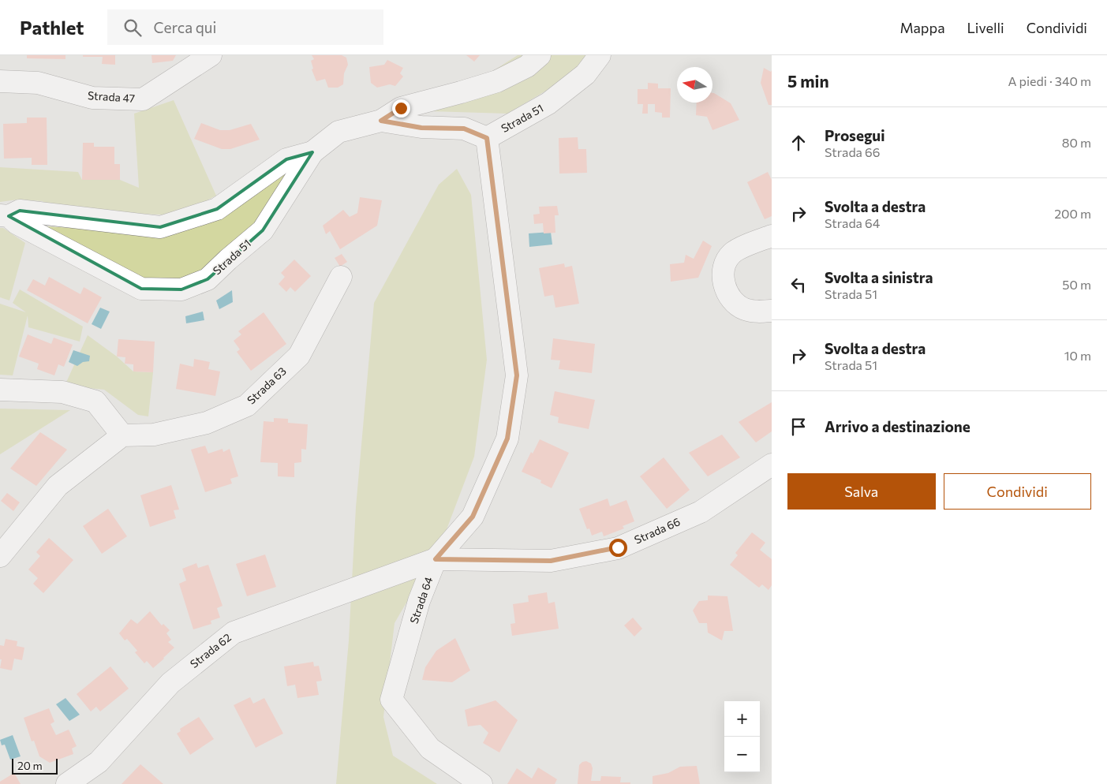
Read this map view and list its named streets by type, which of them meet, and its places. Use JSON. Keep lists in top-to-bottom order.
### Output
{
  "streets": {
    "street": [
      "Strada 47",
      "Strada 51",
      "Strada 63",
      "Strada 66",
      "Strada 64",
      "Strada 62"
    ]
  },
  "crossings": [
    ["Strada 51", "Strada 64"],
    ["Strada 66", "Strada 64"],
    ["Strada 66", "Strada 62"],
    ["Strada 64", "Strada 62"]
  ],
  "scale_bar": "20 m",
  "north": "left",
  "page": {
    "header": "Pathlet",
    "search": "Cerca qui",
    "nav": ["Mappa", "Livelli", "Condividi"],
    "heading": ["5 min", "A piedi · 340 m"],
    "list": [
      ["Prosegui", "Strada 66", "80 m"],
      ["Svolta a destra", "Strada 64", "200 m"],
      ["Svolta a sinistra", "Strada 51", "50 m"],
      ["Svolta a destra", "Strada 51", "10 m"],
      "Arrivo a destinazione"
    ],
    "buttons": ["Salva", "Condividi"],
    "map_buttons": ["+", "−"],
    "scale": "20 m"
  }
}
